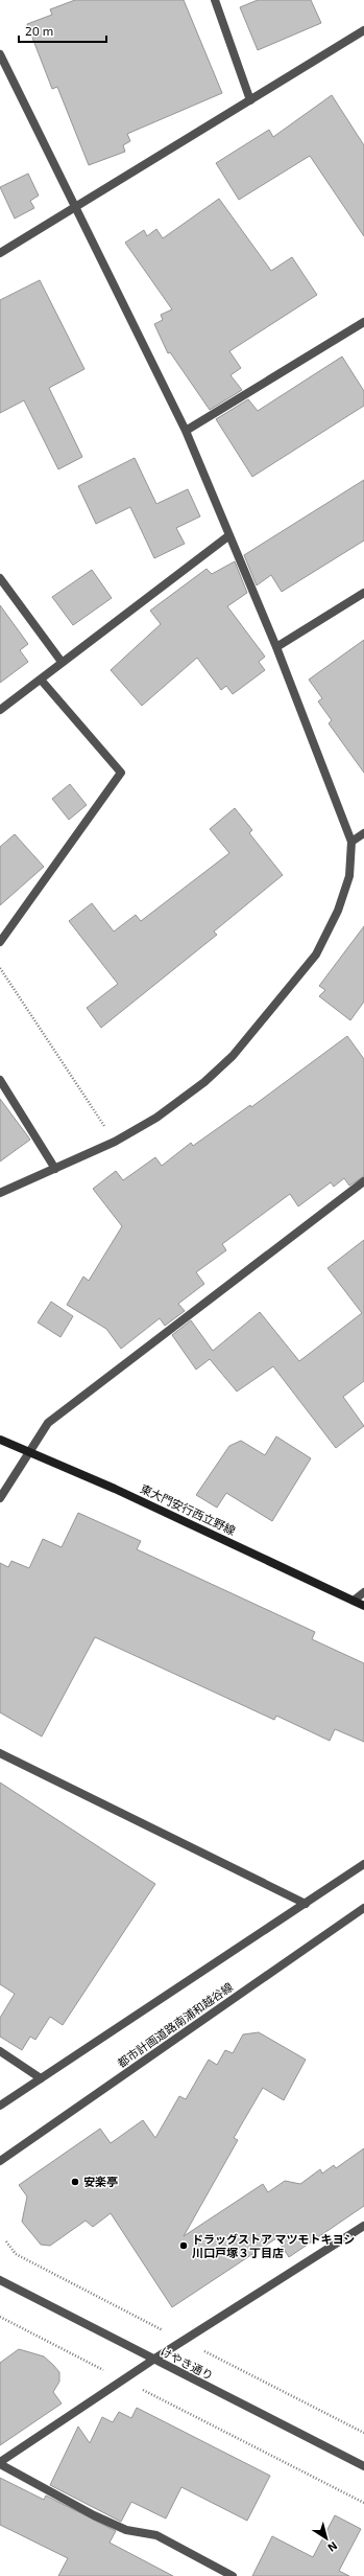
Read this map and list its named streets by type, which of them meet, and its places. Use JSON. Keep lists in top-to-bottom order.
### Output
{
  "streets": {
    "main road": ["東大門安行西立野線"],
    "street": ["都市計画道路南浦和越谷線", "けやき通り"]
  },
  "places": ["安楽亭", "ドラッグストア マツモトキヨシ 川口戸塚３丁目店"],
  "scale_bar": "20 m",
  "north": "bottom right"
}
